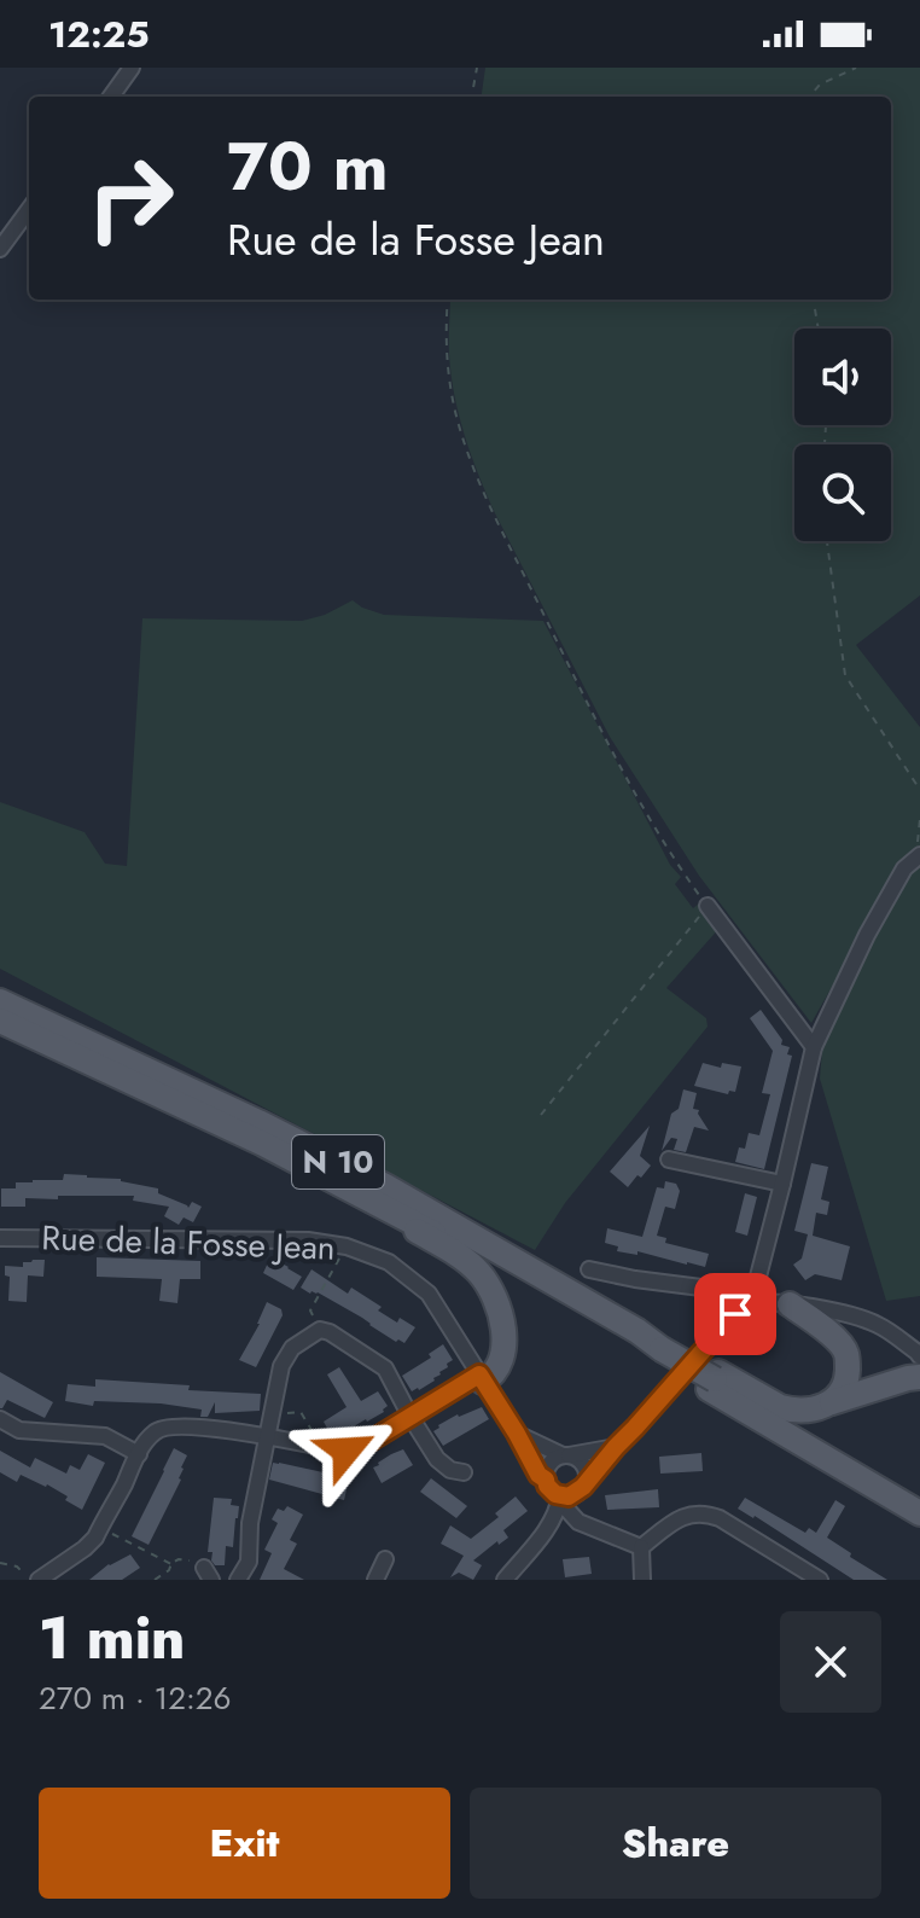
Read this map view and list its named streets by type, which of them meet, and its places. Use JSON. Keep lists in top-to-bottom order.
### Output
{
  "streets": {
    "main road": ["N 10"],
    "street": ["Rue de la Fosse Jean"]
  },
  "page": {
    "status": "12:25",
    "turn": ["70 m", "Rue de la Fosse Jean"],
    "heading": ["1 min", "270 m · 12:26"],
    "buttons": ["Exit", "Share"]
  }
}
